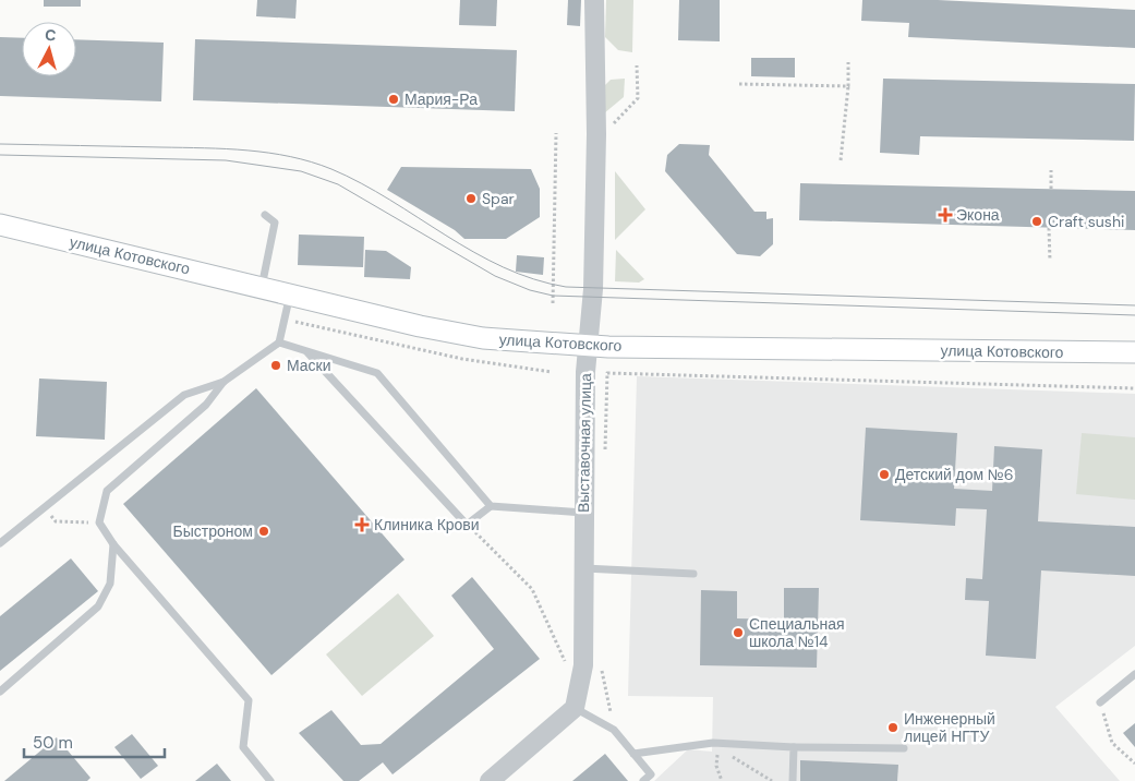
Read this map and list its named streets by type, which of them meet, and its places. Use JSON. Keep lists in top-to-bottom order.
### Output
{
  "streets": {
    "main road": ["улица Котовского"],
    "street": ["Выставочная улица"]
  },
  "crossings": [
    ["улица Котовского", "Выставочная улица"]
  ],
  "places": {
    "other": [
      "Мария-Ра",
      "Spar",
      "Craft sushi",
      "Маски",
      "Детский дом №6",
      "Быстроном",
      "Специальная школа №14",
      "Инженерный лицей НГТУ"
    ],
    "health": ["Экона", "Клиника Крови"]
  },
  "scale_bar": "50 m",
  "north": "top"
}
